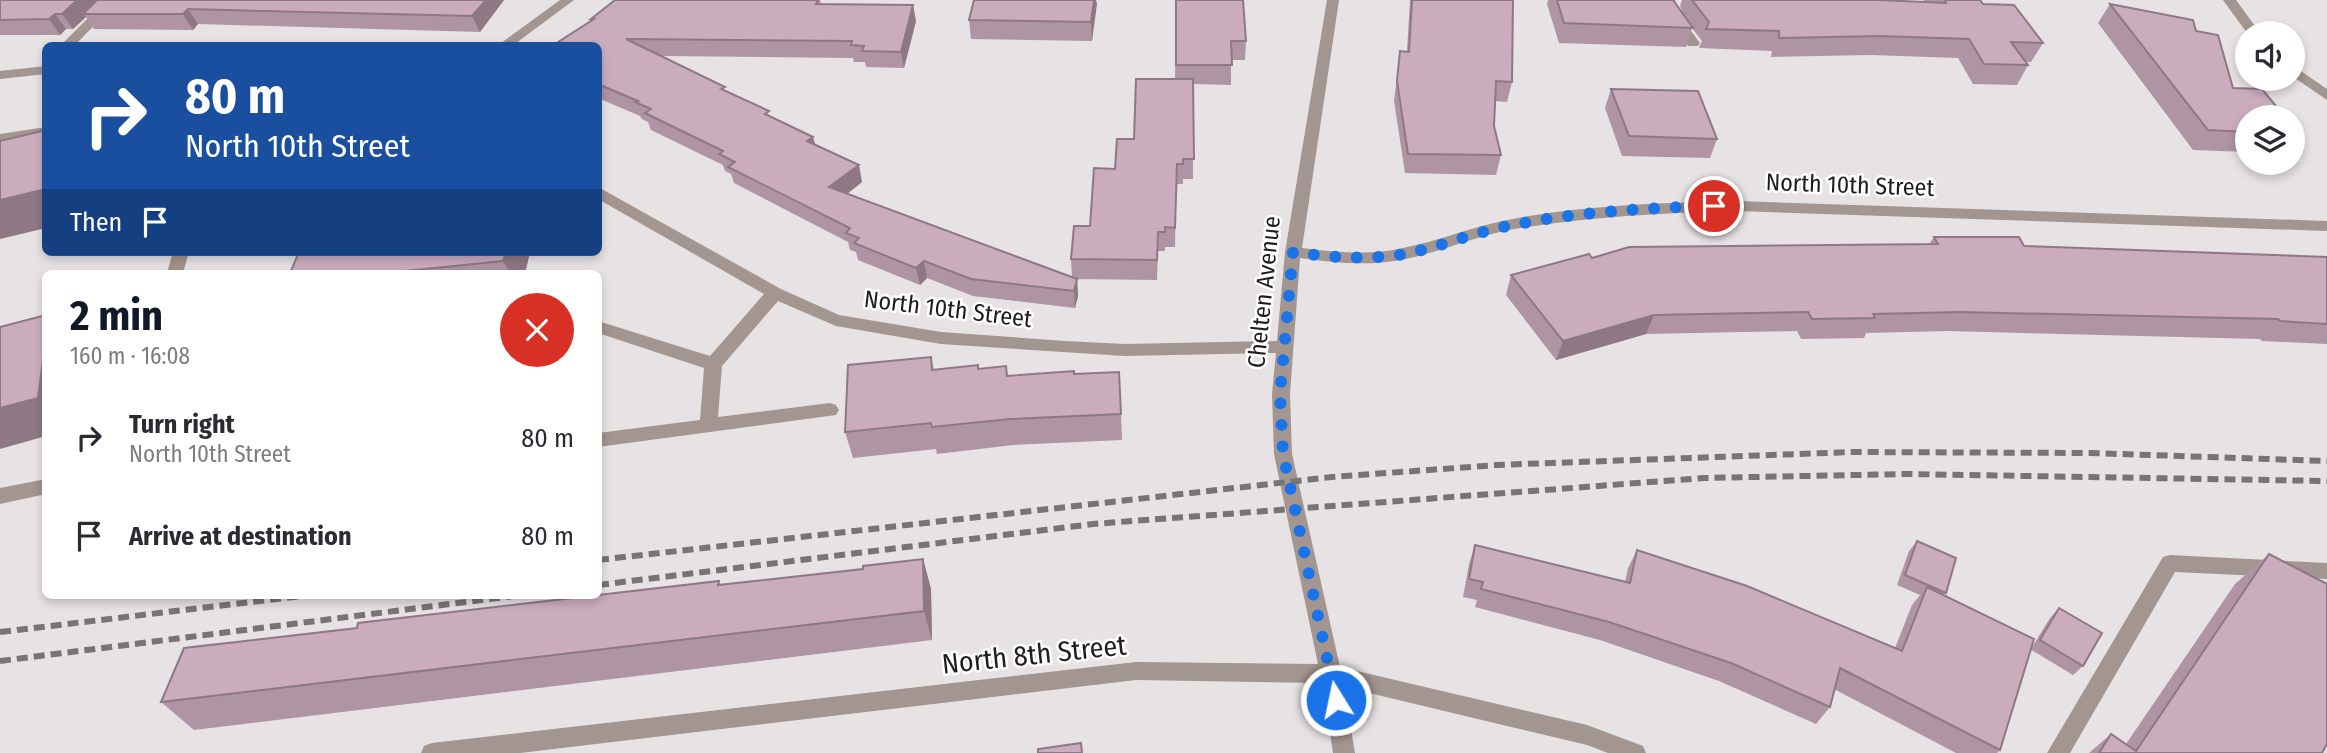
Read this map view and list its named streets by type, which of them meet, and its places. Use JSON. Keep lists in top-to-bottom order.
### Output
{
  "streets": {
    "street": ["North 10th Street", "Chelten Avenue", "North 8th Street"]
  },
  "crossings": [
    ["North 10th Street", "Chelten Avenue"],
    ["Chelten Avenue", "North 8th Street"]
  ],
  "page": {
    "turn": ["80 m", "North 10th Street"],
    "then": "Then",
    "heading": ["2 min", "160 m · 16:08"],
    "list": [
      {
        "name": "Turn right",
        "note": "North 10th Street",
        "value": "80 m"
      },
      {
        "name": "Arrive at destination",
        "value": "80 m"
      }
    ]
  }
}
